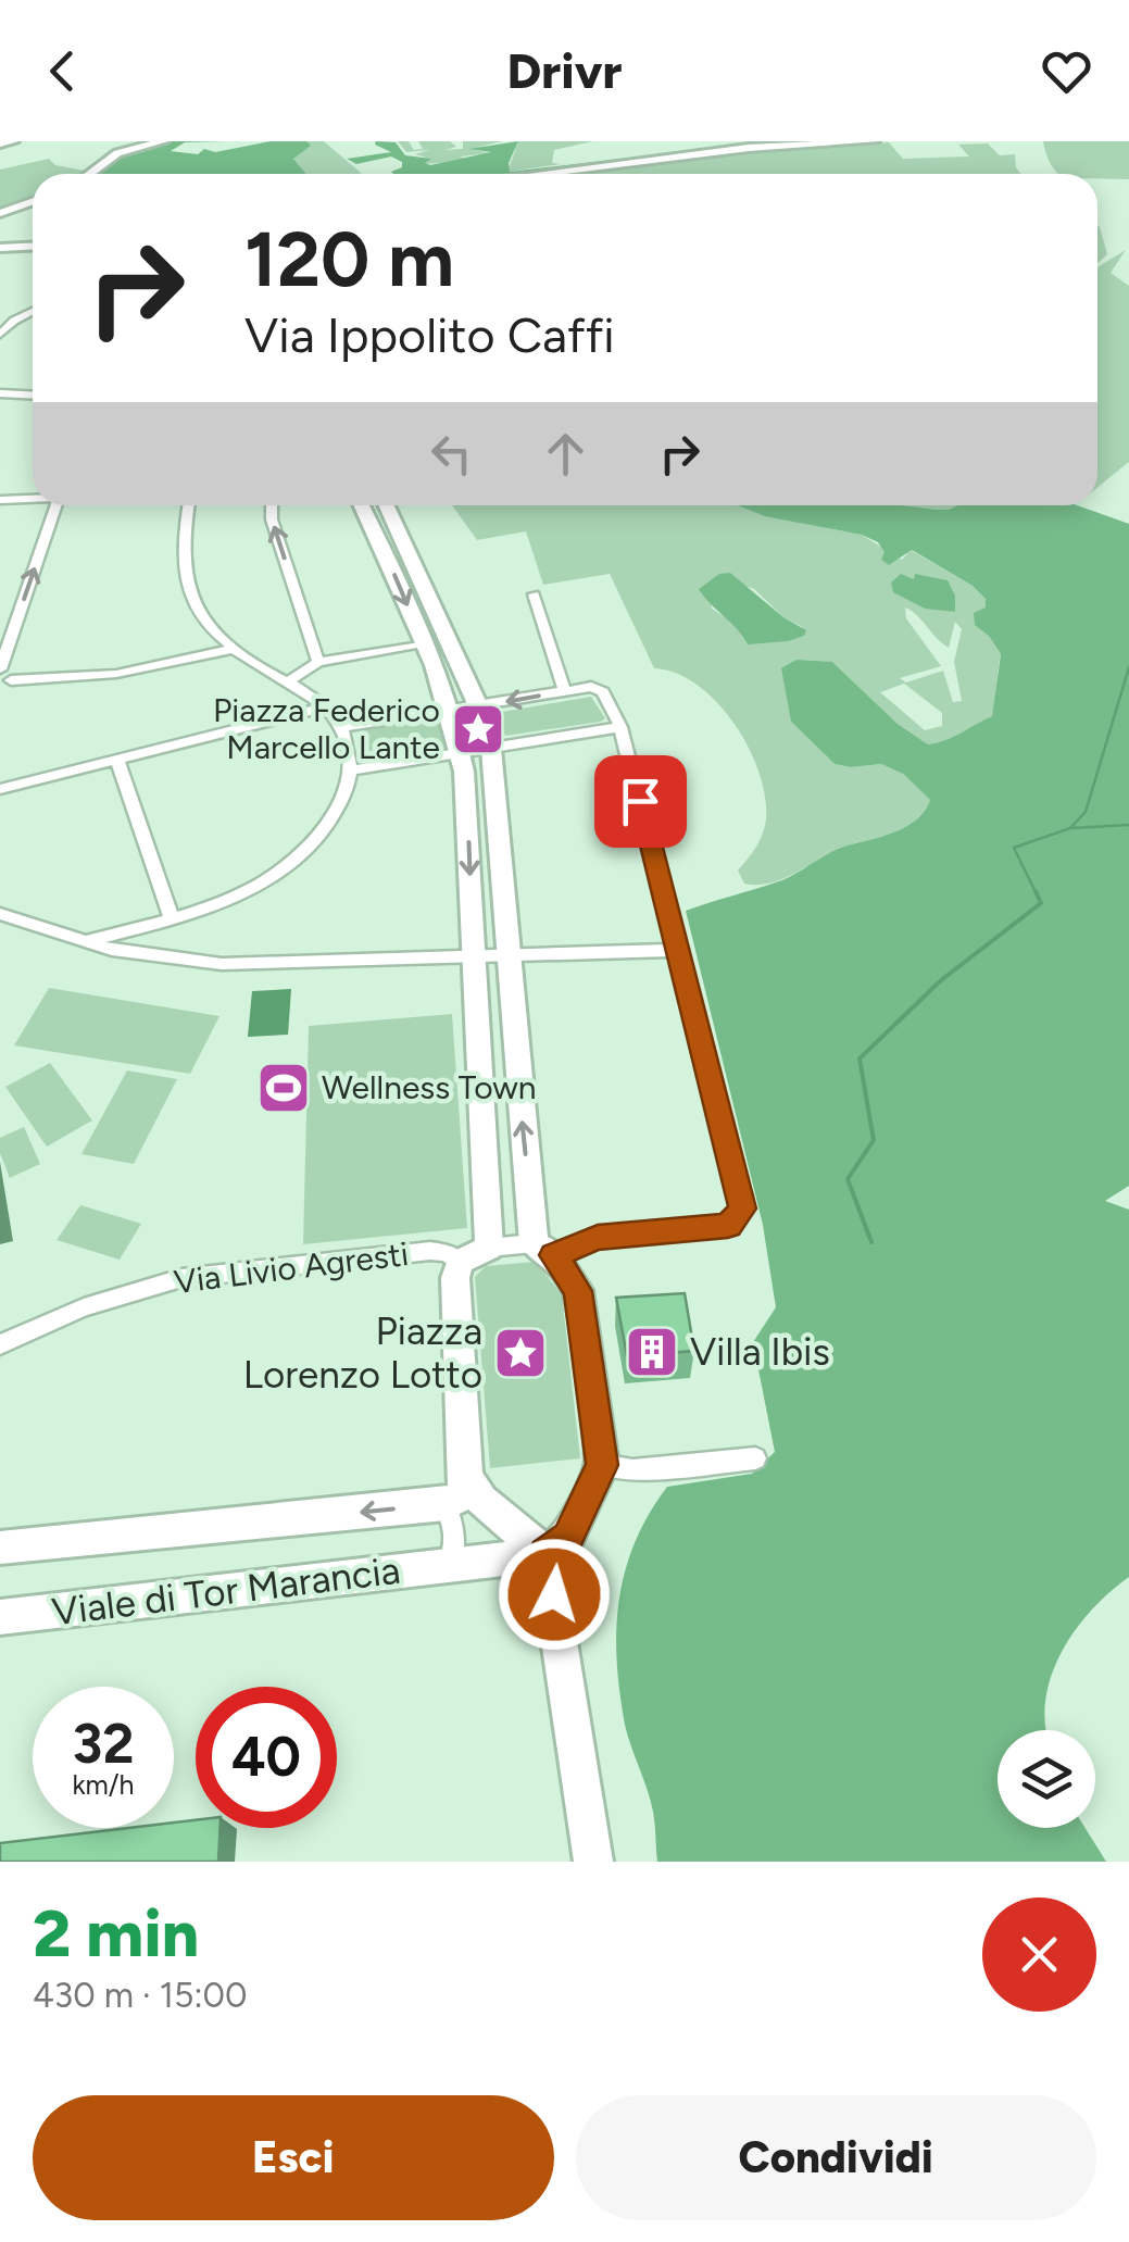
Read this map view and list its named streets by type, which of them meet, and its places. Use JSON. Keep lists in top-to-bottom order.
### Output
{
  "streets": {
    "street": ["Via Livio Agresti", "Viale di Tor Marancia"]
  },
  "places": {
    "place": ["Piazza Federico Marcello Lante", "Piazza Lorenzo Lotto"],
    "sports": ["Wellness Town"],
    "building": ["Villa Ibis"]
  },
  "page": {
    "header": "Drivr",
    "turn": ["120 m", "Via Ippolito Caffi"],
    "speed": "32 km/h",
    "limit": "40",
    "heading": ["2 min", "430 m · 15:00"],
    "buttons": ["Esci", "Condividi"]
  }
}
